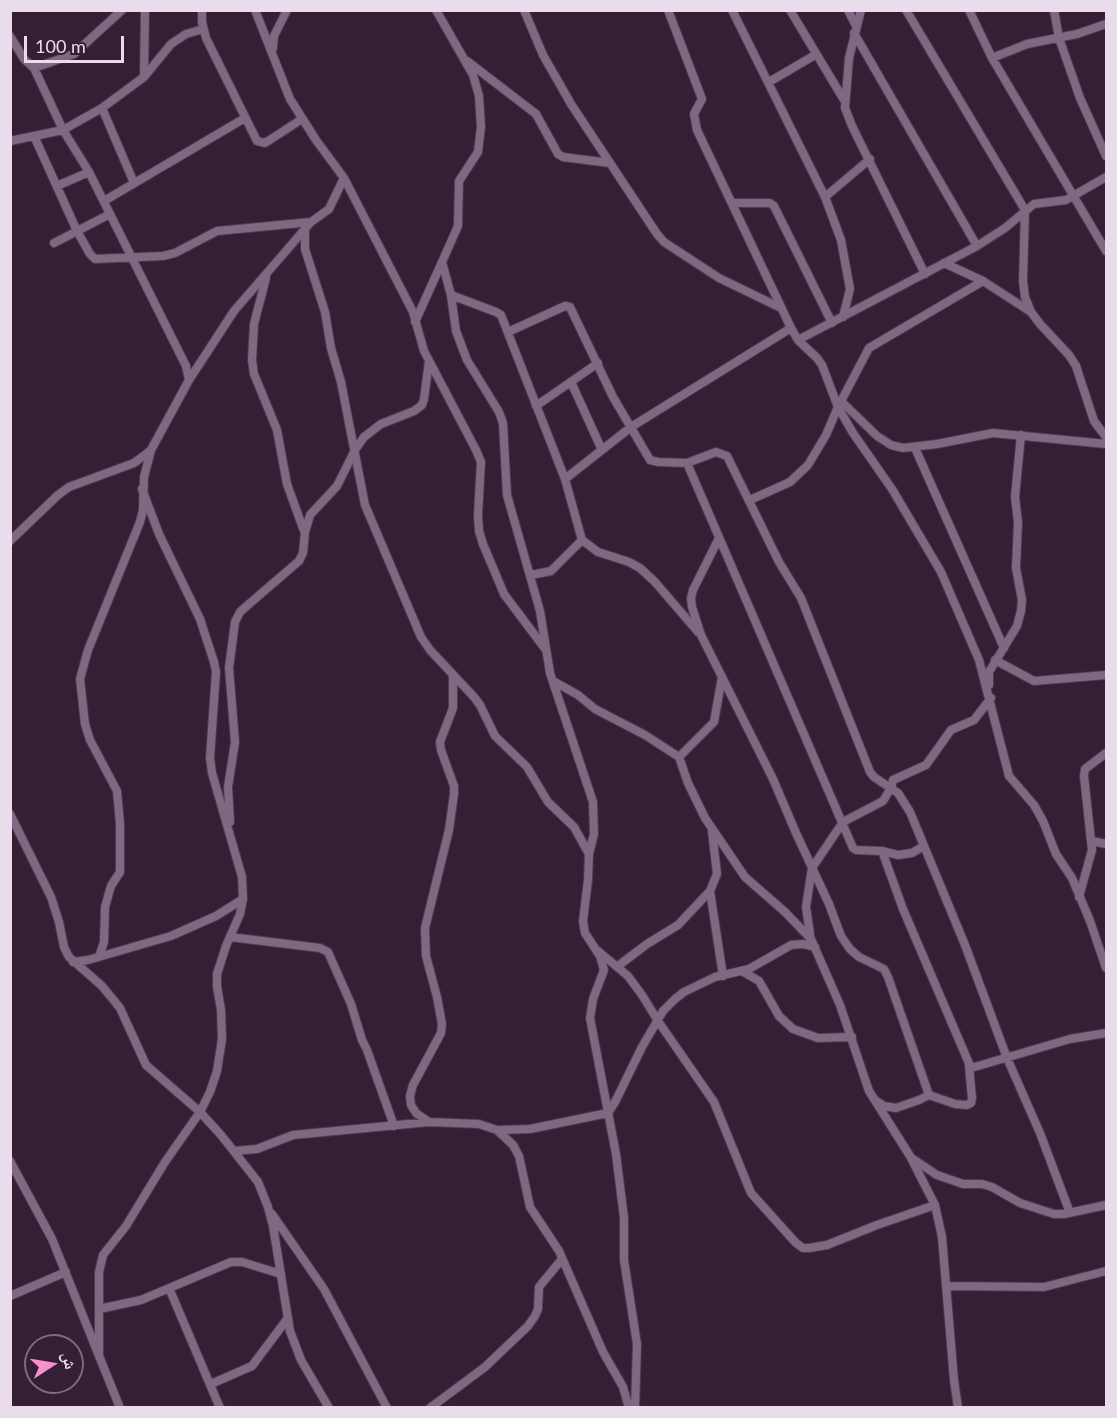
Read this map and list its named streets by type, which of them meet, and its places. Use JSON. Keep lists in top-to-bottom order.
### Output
{
  "scale_bar": "100 m",
  "north": "right"
}
